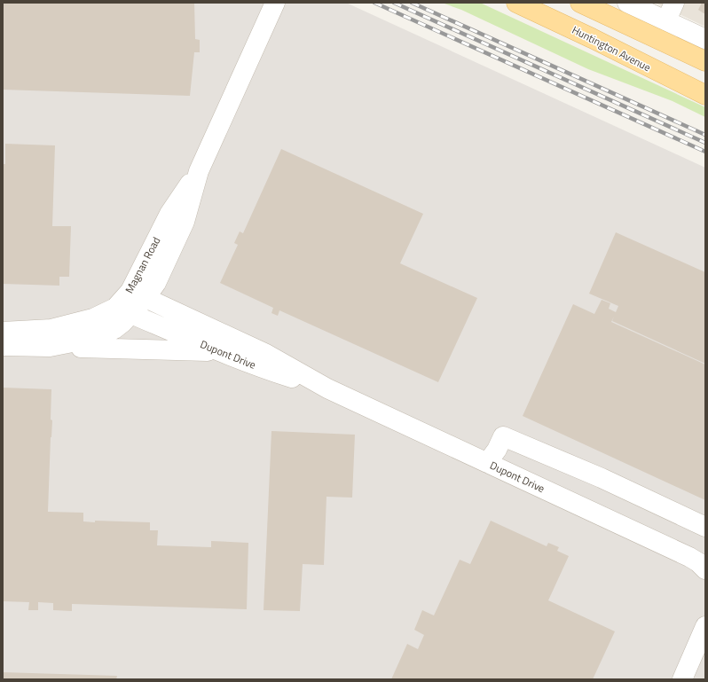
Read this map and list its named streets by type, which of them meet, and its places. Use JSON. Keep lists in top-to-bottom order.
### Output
{
  "streets": {
    "main road": ["Huntington Avenue"],
    "street": ["Magnan Road", "Dupont Drive"]
  },
  "crossings": [
    ["Magnan Road", "Dupont Drive"]
  ]
}
